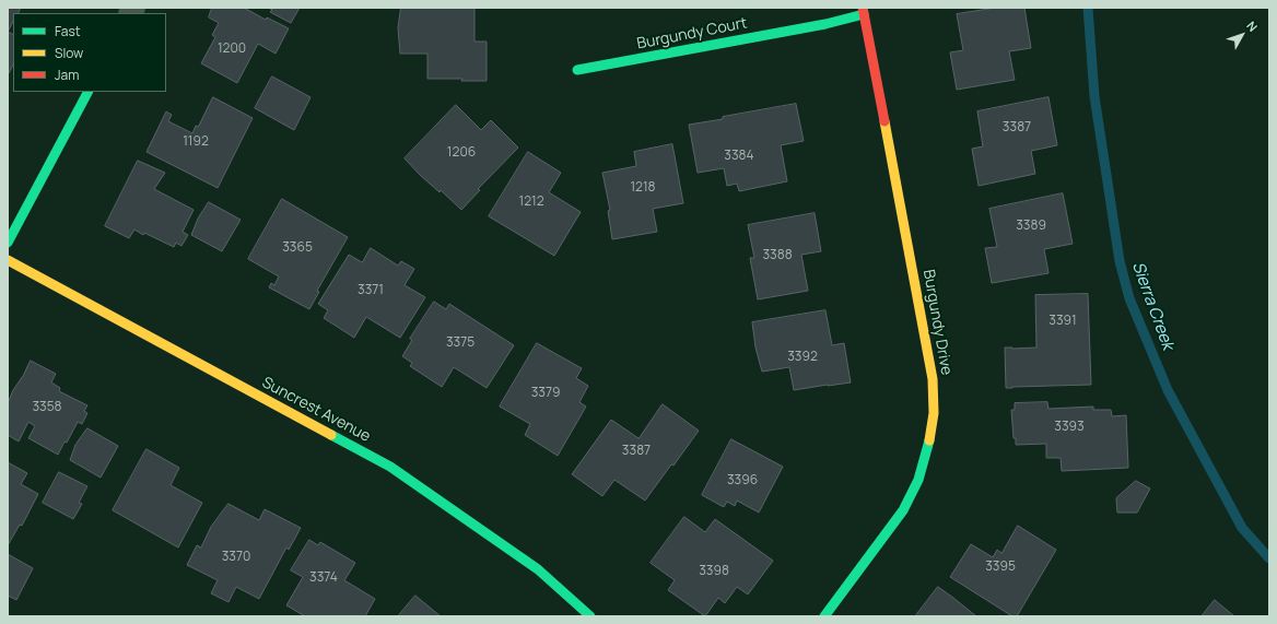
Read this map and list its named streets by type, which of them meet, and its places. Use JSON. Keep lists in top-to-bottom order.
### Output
{
  "streets": {
    "street": ["Burgundy Court", "Burgundy Drive", "Suncrest Avenue"]
  },
  "crossings": [
    ["Burgundy Court", "Burgundy Drive"]
  ],
  "water": ["Sierra Creek"],
  "house_numbers": [
    "1200",
    "3387",
    "1192",
    "1206",
    "3384",
    "1218",
    "1212",
    "3389",
    "3365",
    "3388",
    "3371",
    "3391",
    "3375",
    "3392",
    "3379",
    "3358",
    "3393",
    "3387",
    "3396",
    "3370",
    "3395",
    "3398",
    "3374"
  ],
  "legend": ["Fast", "Slow", "Jam"],
  "north": "top right"
}
